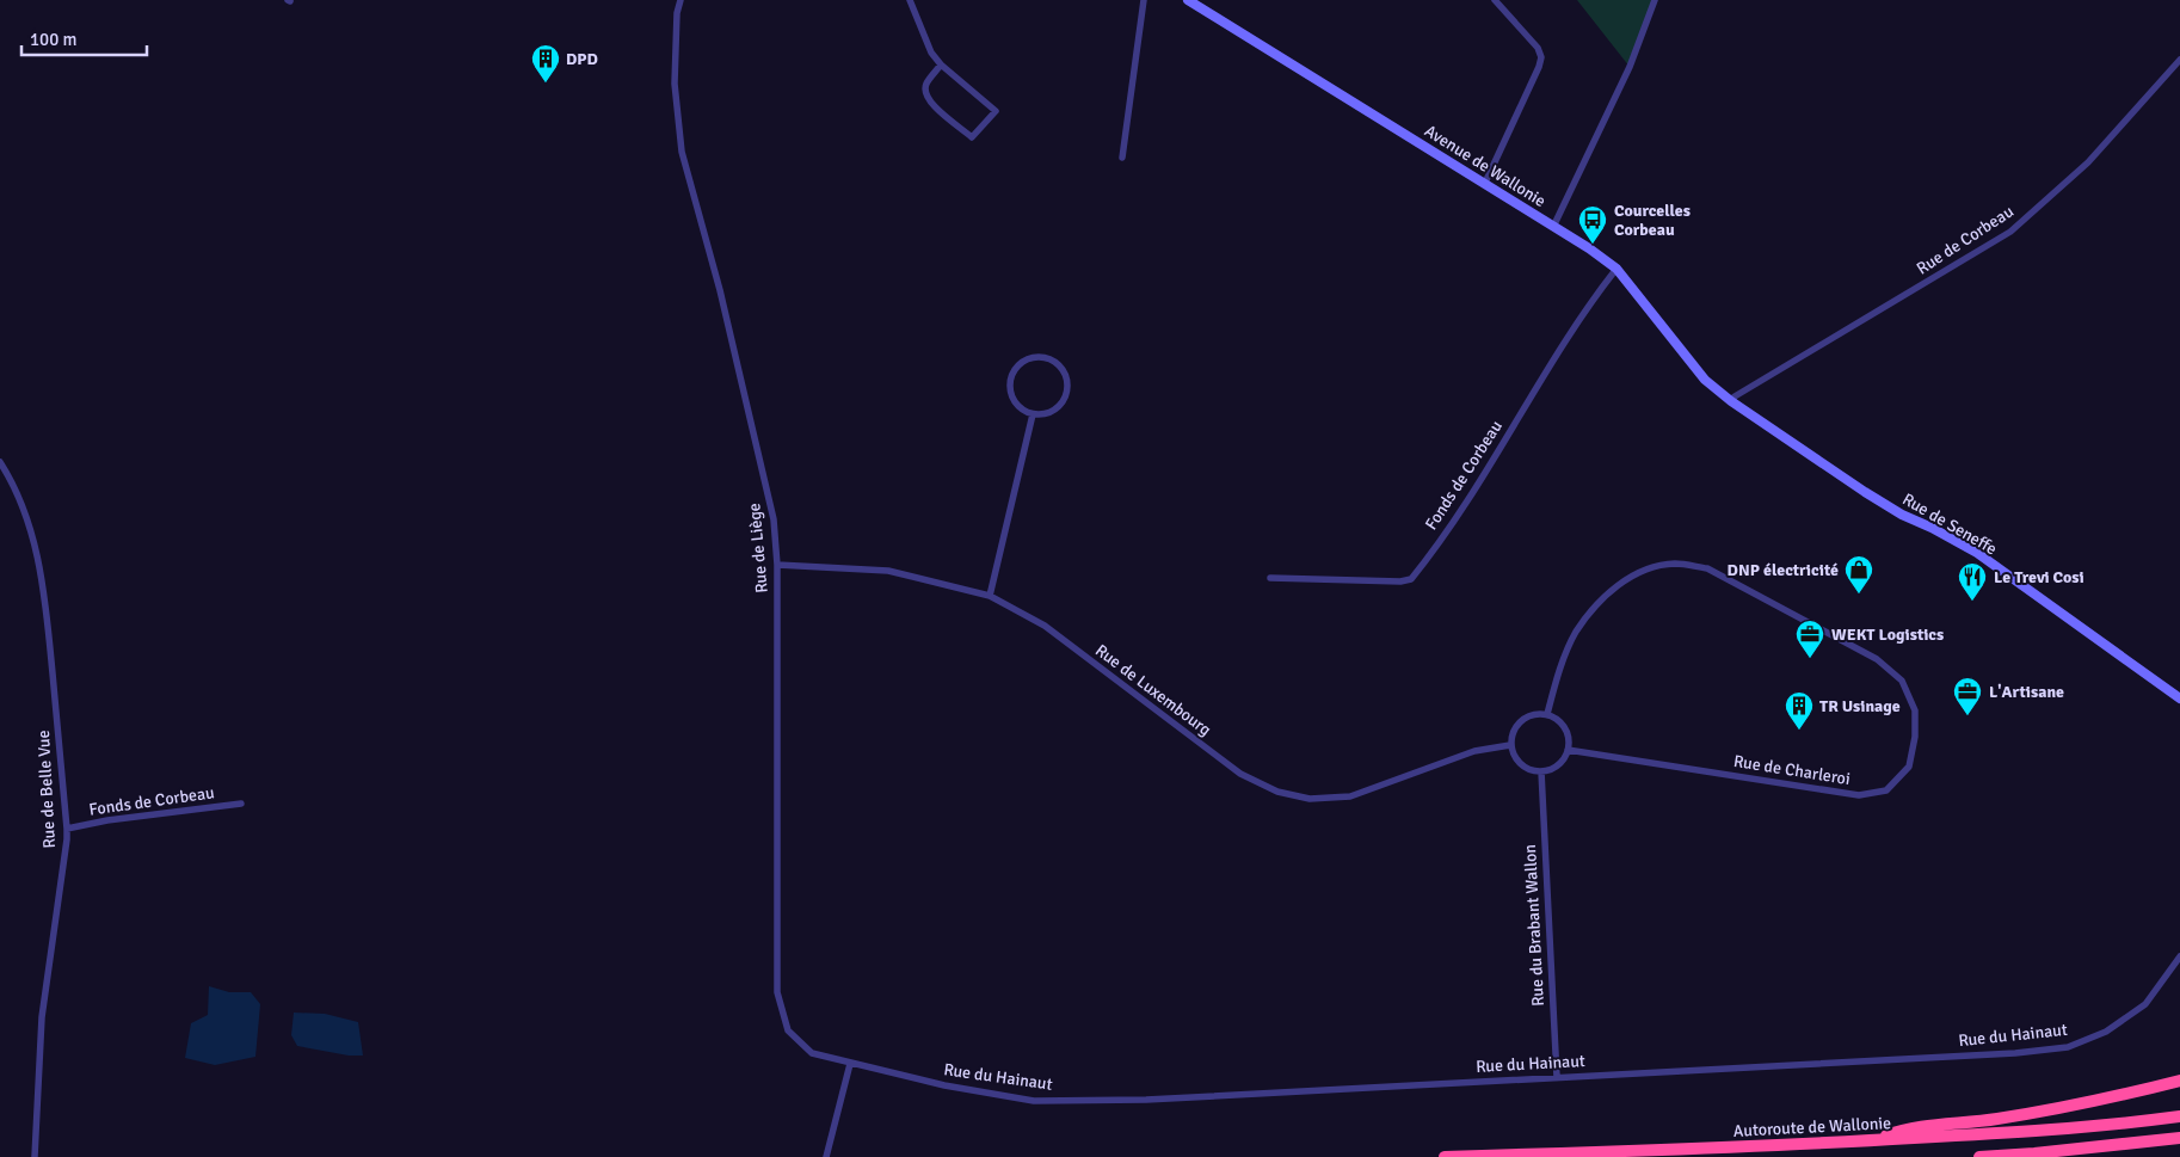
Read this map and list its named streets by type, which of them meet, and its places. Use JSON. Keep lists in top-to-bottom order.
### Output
{
  "streets": {
    "highway": ["Autoroute de Wallonie"],
    "street": [
      "Avenue de Wallonie",
      "Rue de Corbeau",
      "Fonds de Corbeau",
      "Rue de Seneffe",
      "Rue de Liège",
      "Rue de Luxembourg",
      "Rue de Charleroi",
      "Rue de Belle Vue",
      "Rue du Brabant Wallon",
      "Rue du Hainaut"
    ]
  },
  "crossings": [
    ["Avenue de Wallonie", "Rue de Corbeau"],
    ["Avenue de Wallonie", "Fonds de Corbeau"],
    ["Avenue de Wallonie", "Rue de Seneffe"],
    ["Rue de Corbeau", "Rue de Seneffe"],
    ["Fonds de Corbeau", "Rue de Belle Vue"],
    ["Rue de Liège", "Rue de Luxembourg"],
    ["Rue de Liège", "Rue du Hainaut"],
    ["Rue de Luxembourg", "Rue de Charleroi"],
    ["Rue de Luxembourg", "Rue du Brabant Wallon"],
    ["Rue de Charleroi", "Rue du Brabant Wallon"],
    ["Rue du Brabant Wallon", "Rue du Hainaut"]
  ],
  "places": {
    "building": ["DPD", "TR Usinage"],
    "bus stop": ["Courcelles Corbeau"],
    "shop": ["DNP électricité"],
    "restaurant": ["Le Trevi Cosi"],
    "office": ["WEKT Logistics", "L'Artisane"]
  },
  "scale_bar": "100 m"
}
